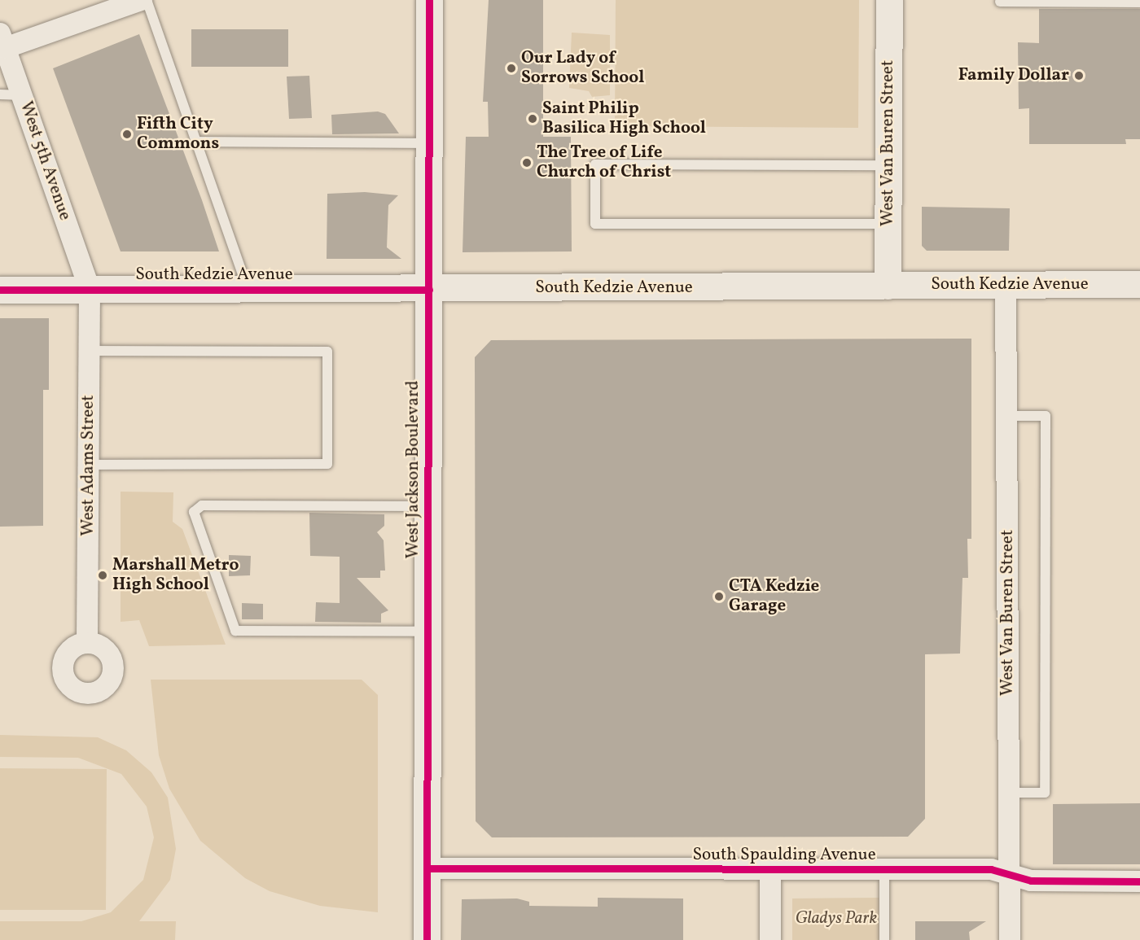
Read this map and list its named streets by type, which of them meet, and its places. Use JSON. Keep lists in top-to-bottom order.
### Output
{
  "streets": {
    "street": [
      "West Van Buren Street",
      "West 5th Avenue",
      "South Kedzie Avenue",
      "West Adams Street",
      "West Jackson Boulevard",
      "South Spaulding Avenue"
    ]
  },
  "crossings": [
    ["West Van Buren Street", "South Kedzie Avenue"],
    ["West Van Buren Street", "South Spaulding Avenue"],
    ["West 5th Avenue", "South Kedzie Avenue"],
    ["West 5th Avenue", "West Adams Street"],
    ["South Kedzie Avenue", "West Adams Street"],
    ["South Kedzie Avenue", "West Jackson Boulevard"],
    ["West Jackson Boulevard", "South Spaulding Avenue"]
  ],
  "parks": ["Gladys Park"],
  "places": [
    "Our Lady of Sorrows School",
    "Family Dollar",
    "Saint Philip Basilica High School",
    "Fifth City Commons",
    "The Tree of Life Church of Christ",
    "Marshall Metro High School",
    "CTA Kedzie Garage"
  ]
}
